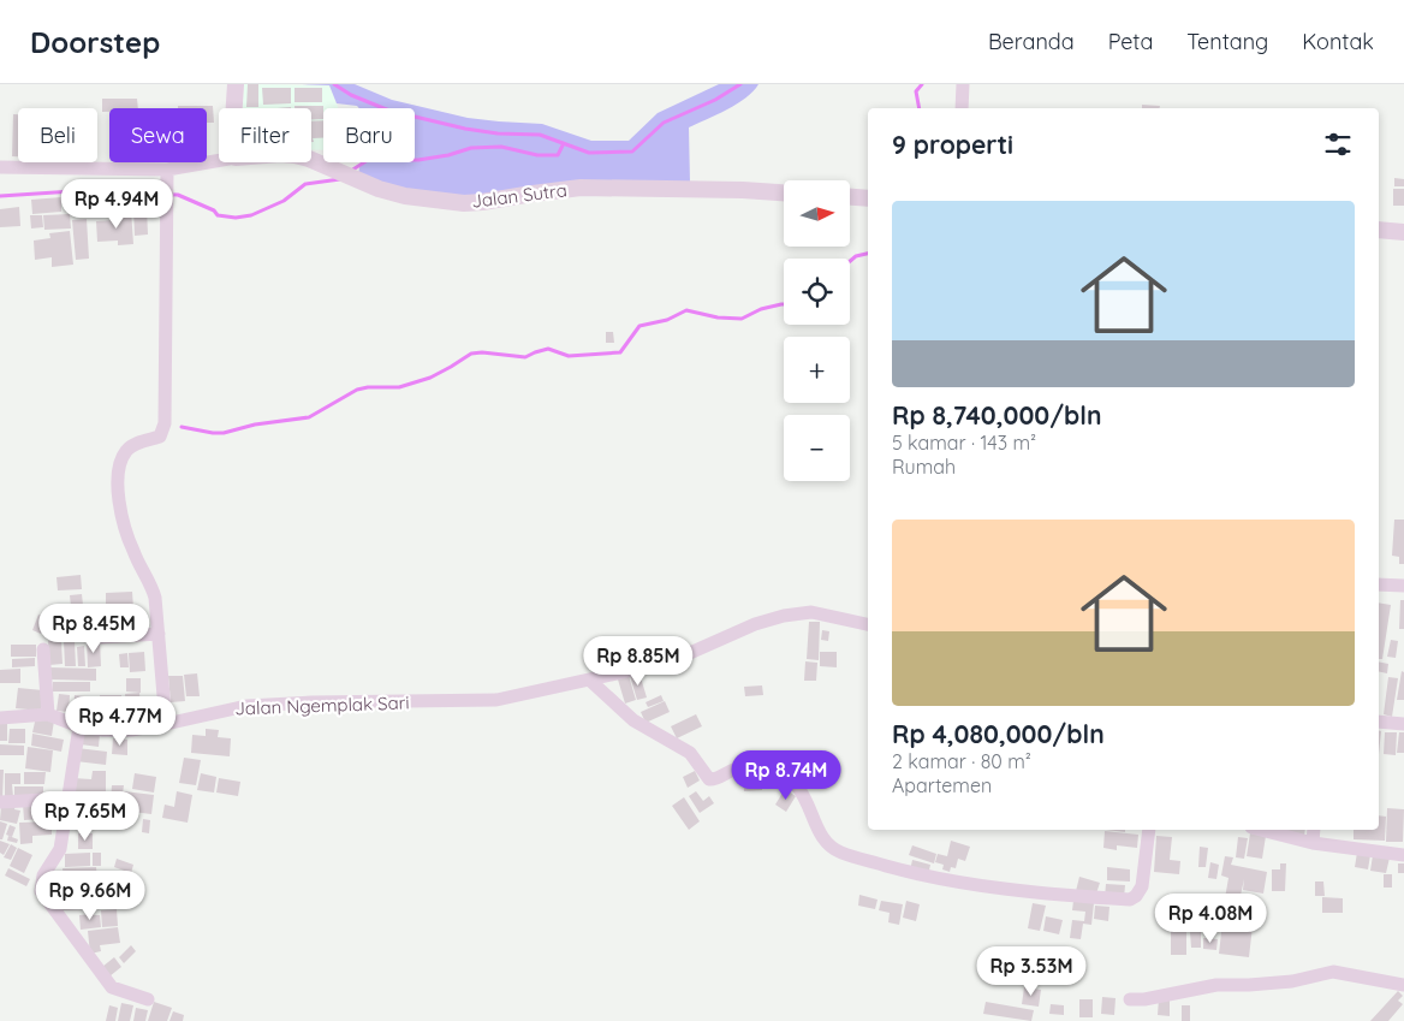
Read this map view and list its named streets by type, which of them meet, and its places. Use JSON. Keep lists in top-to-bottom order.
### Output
{
  "streets": {
    "street": ["Jalan Sutra", "Jalan Ngemplak Sari"]
  },
  "north": "right",
  "page": {
    "header": "Doorstep",
    "nav": [
      "Beranda",
      "Peta",
      "Tentang",
      "Kontak"
    ],
    "chip": [
      "Beli",
      "Sewa",
      "Filter",
      "Baru"
    ],
    "heading": "9 properti",
    "price": [
      "Rp 4.94M",
      "Rp 8.45M",
      "Rp 8.85M",
      "Rp 4.77M",
      "Rp 8.74M",
      "Rp 7.65M",
      "Rp 9.66M",
      "Rp 4.08M",
      "Rp 3.53M"
    ],
    "map_buttons": ["+", "−"],
    "list": [
      {
        "name": "Rp 8,740,000/bln",
        "note": "5 kamar · 143 m² · Rumah"
      },
      {
        "name": "Rp 4,080,000/bln",
        "note": "2 kamar · 80 m² · Apartemen"
      }
    ]
  }
}
